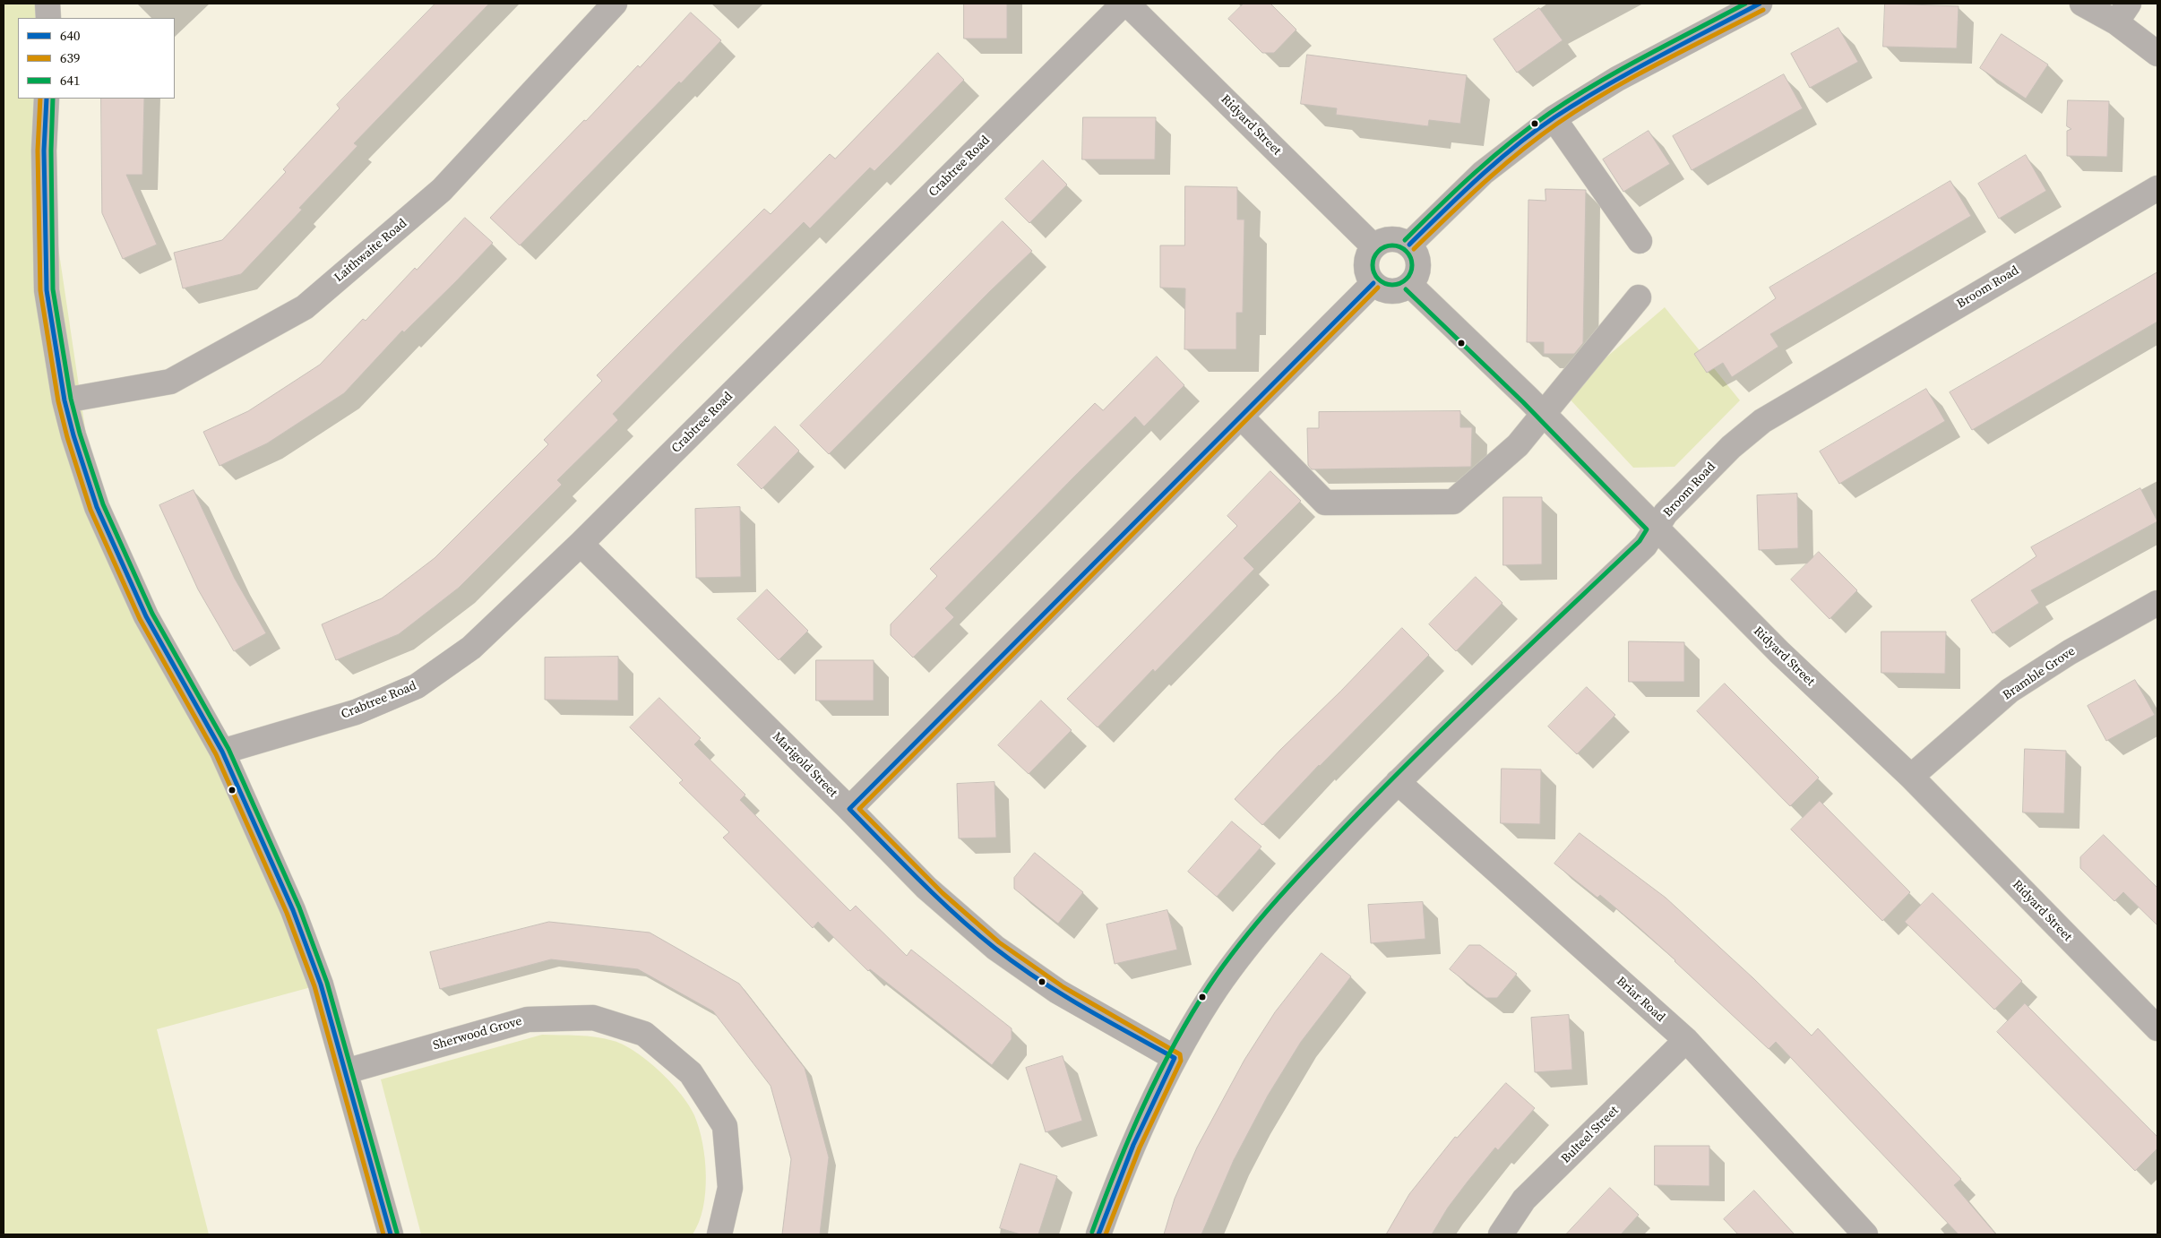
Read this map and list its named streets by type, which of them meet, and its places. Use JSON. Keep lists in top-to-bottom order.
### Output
{
  "streets": {
    "street": [
      "Ridyard Street",
      "Crabtree Road",
      "Laithwaite Road",
      "Broom Road",
      "Bramble Grove",
      "Marigold Street",
      "Briar Road",
      "Sherwood Grove",
      "Bulteel Street"
    ]
  },
  "crossings": [
    ["Ridyard Street", "Broom Road"],
    ["Ridyard Street", "Bramble Grove"],
    ["Crabtree Road", "Marigold Street"],
    ["Broom Road", "Marigold Street"],
    ["Broom Road", "Briar Road"],
    ["Briar Road", "Bulteel Street"]
  ],
  "lines": ["transit line 640", "transit line 641", "transit line 639"],
  "legend": ["640", "639", "641"]
}
